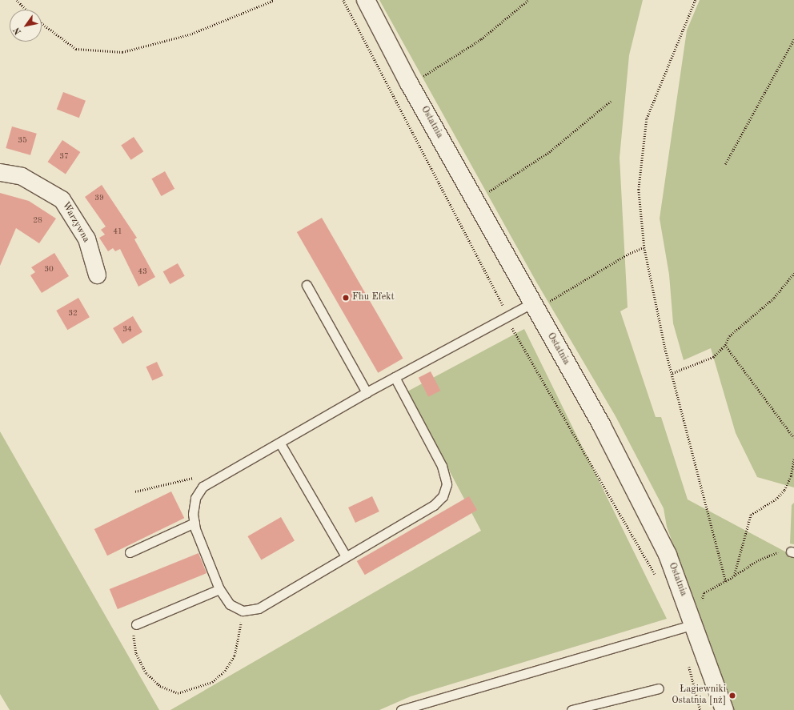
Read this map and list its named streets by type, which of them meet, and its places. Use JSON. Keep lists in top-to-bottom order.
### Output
{
  "streets": {
    "street": ["Ostatnia", "Warzywna"]
  },
  "places": ["Fhu Efekt", "Łagiewniki Ostatnia [nż]"],
  "house_numbers": [
    "35",
    "37",
    "39",
    "28",
    "41",
    "30",
    "43",
    "32",
    "34"
  ],
  "north": "bottom left"
}
